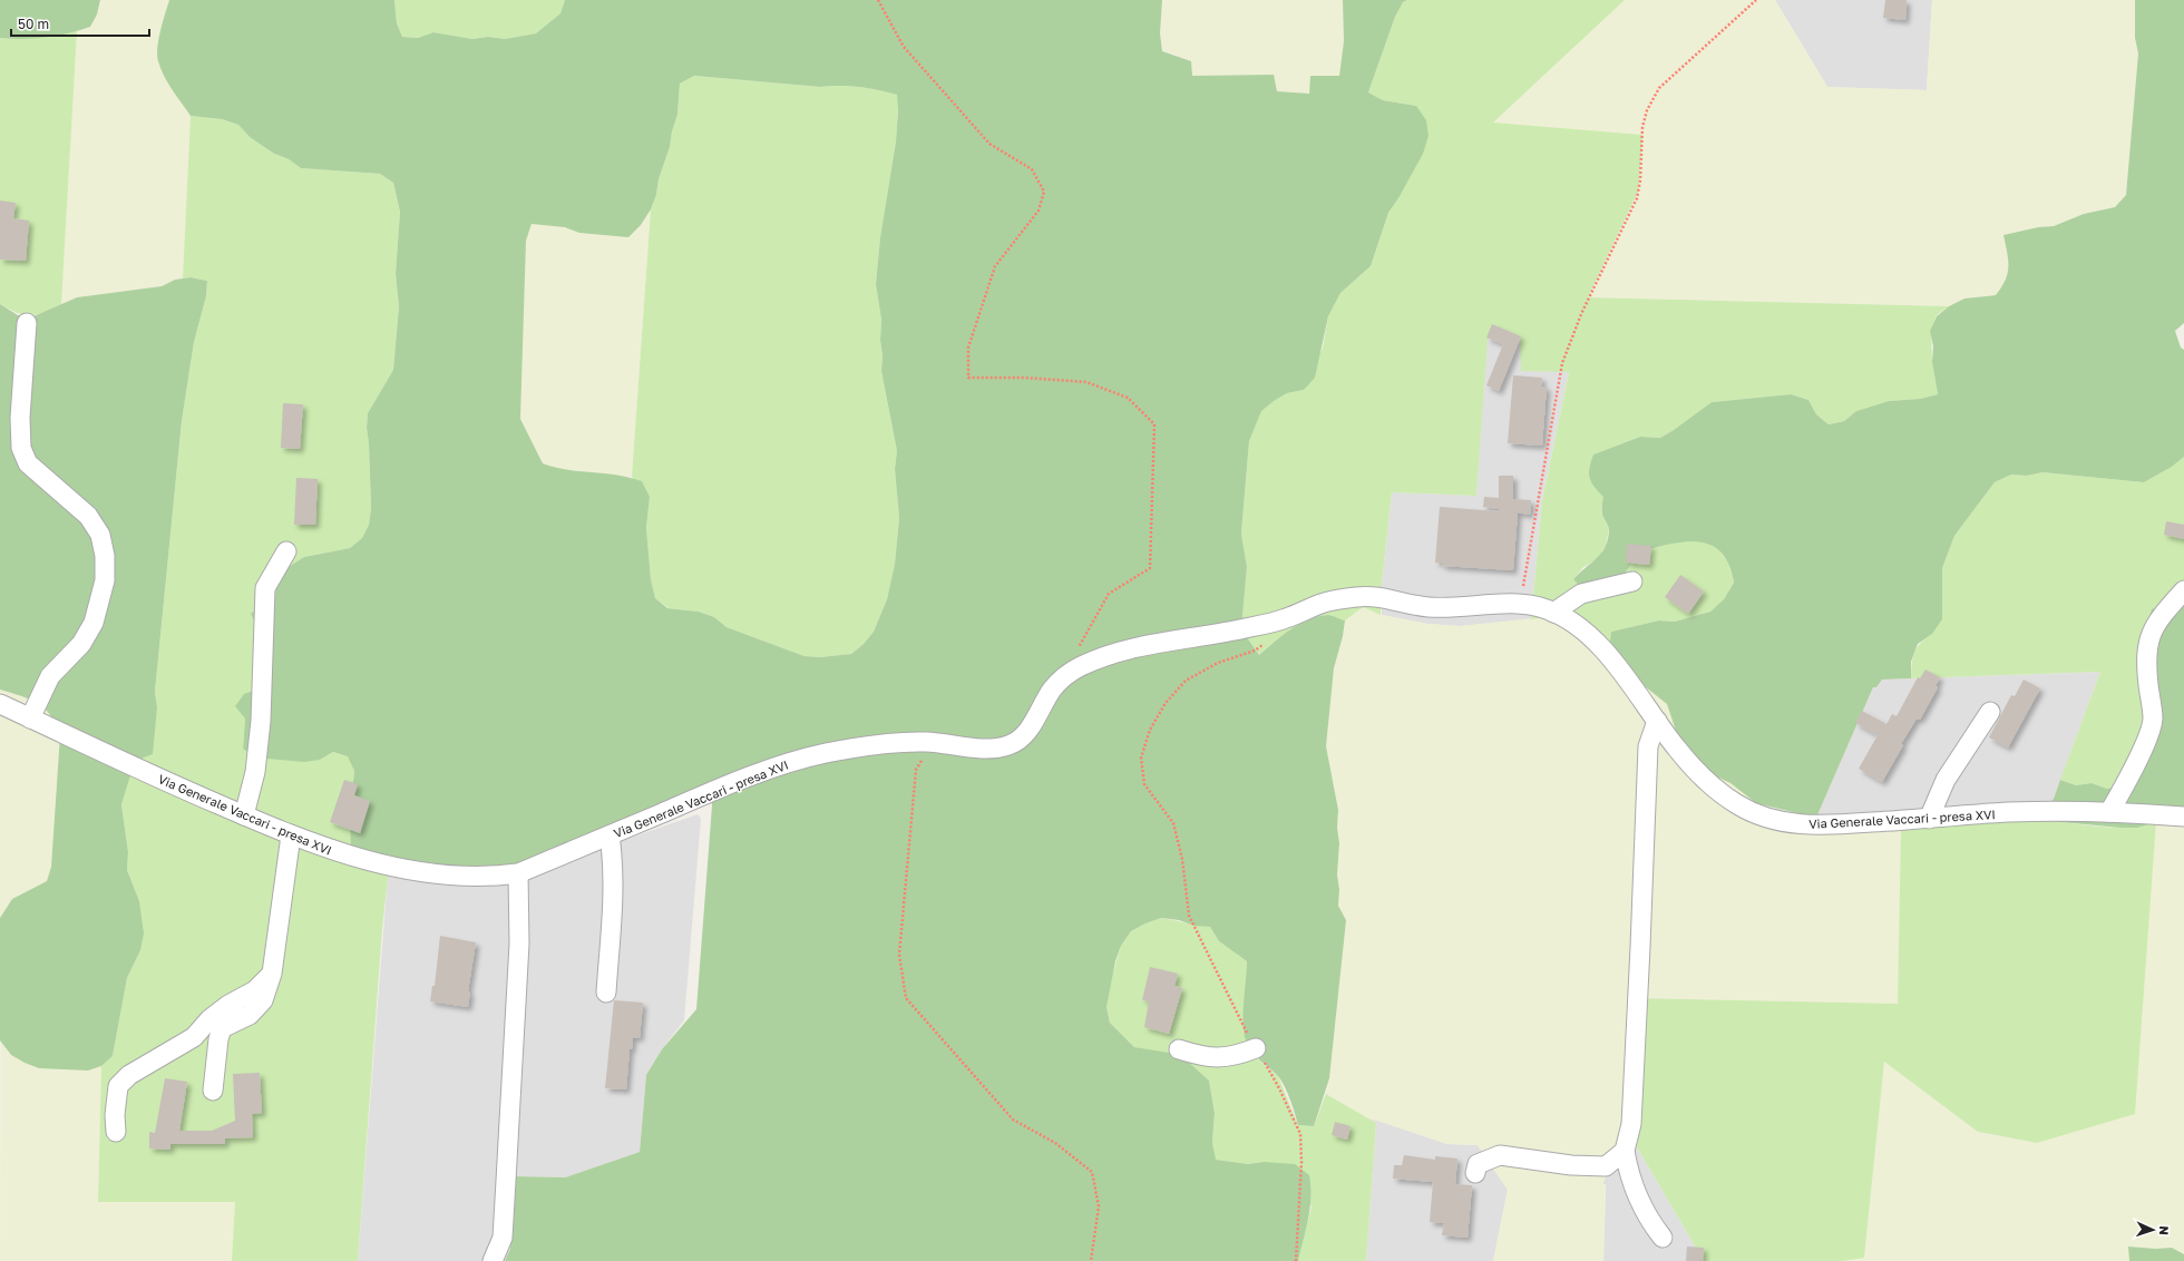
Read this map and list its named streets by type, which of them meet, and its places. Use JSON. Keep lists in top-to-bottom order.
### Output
{
  "streets": {
    "street": ["Via Generale Vaccari - presa XVI"]
  },
  "scale_bar": "50 m",
  "north": "right"
}
